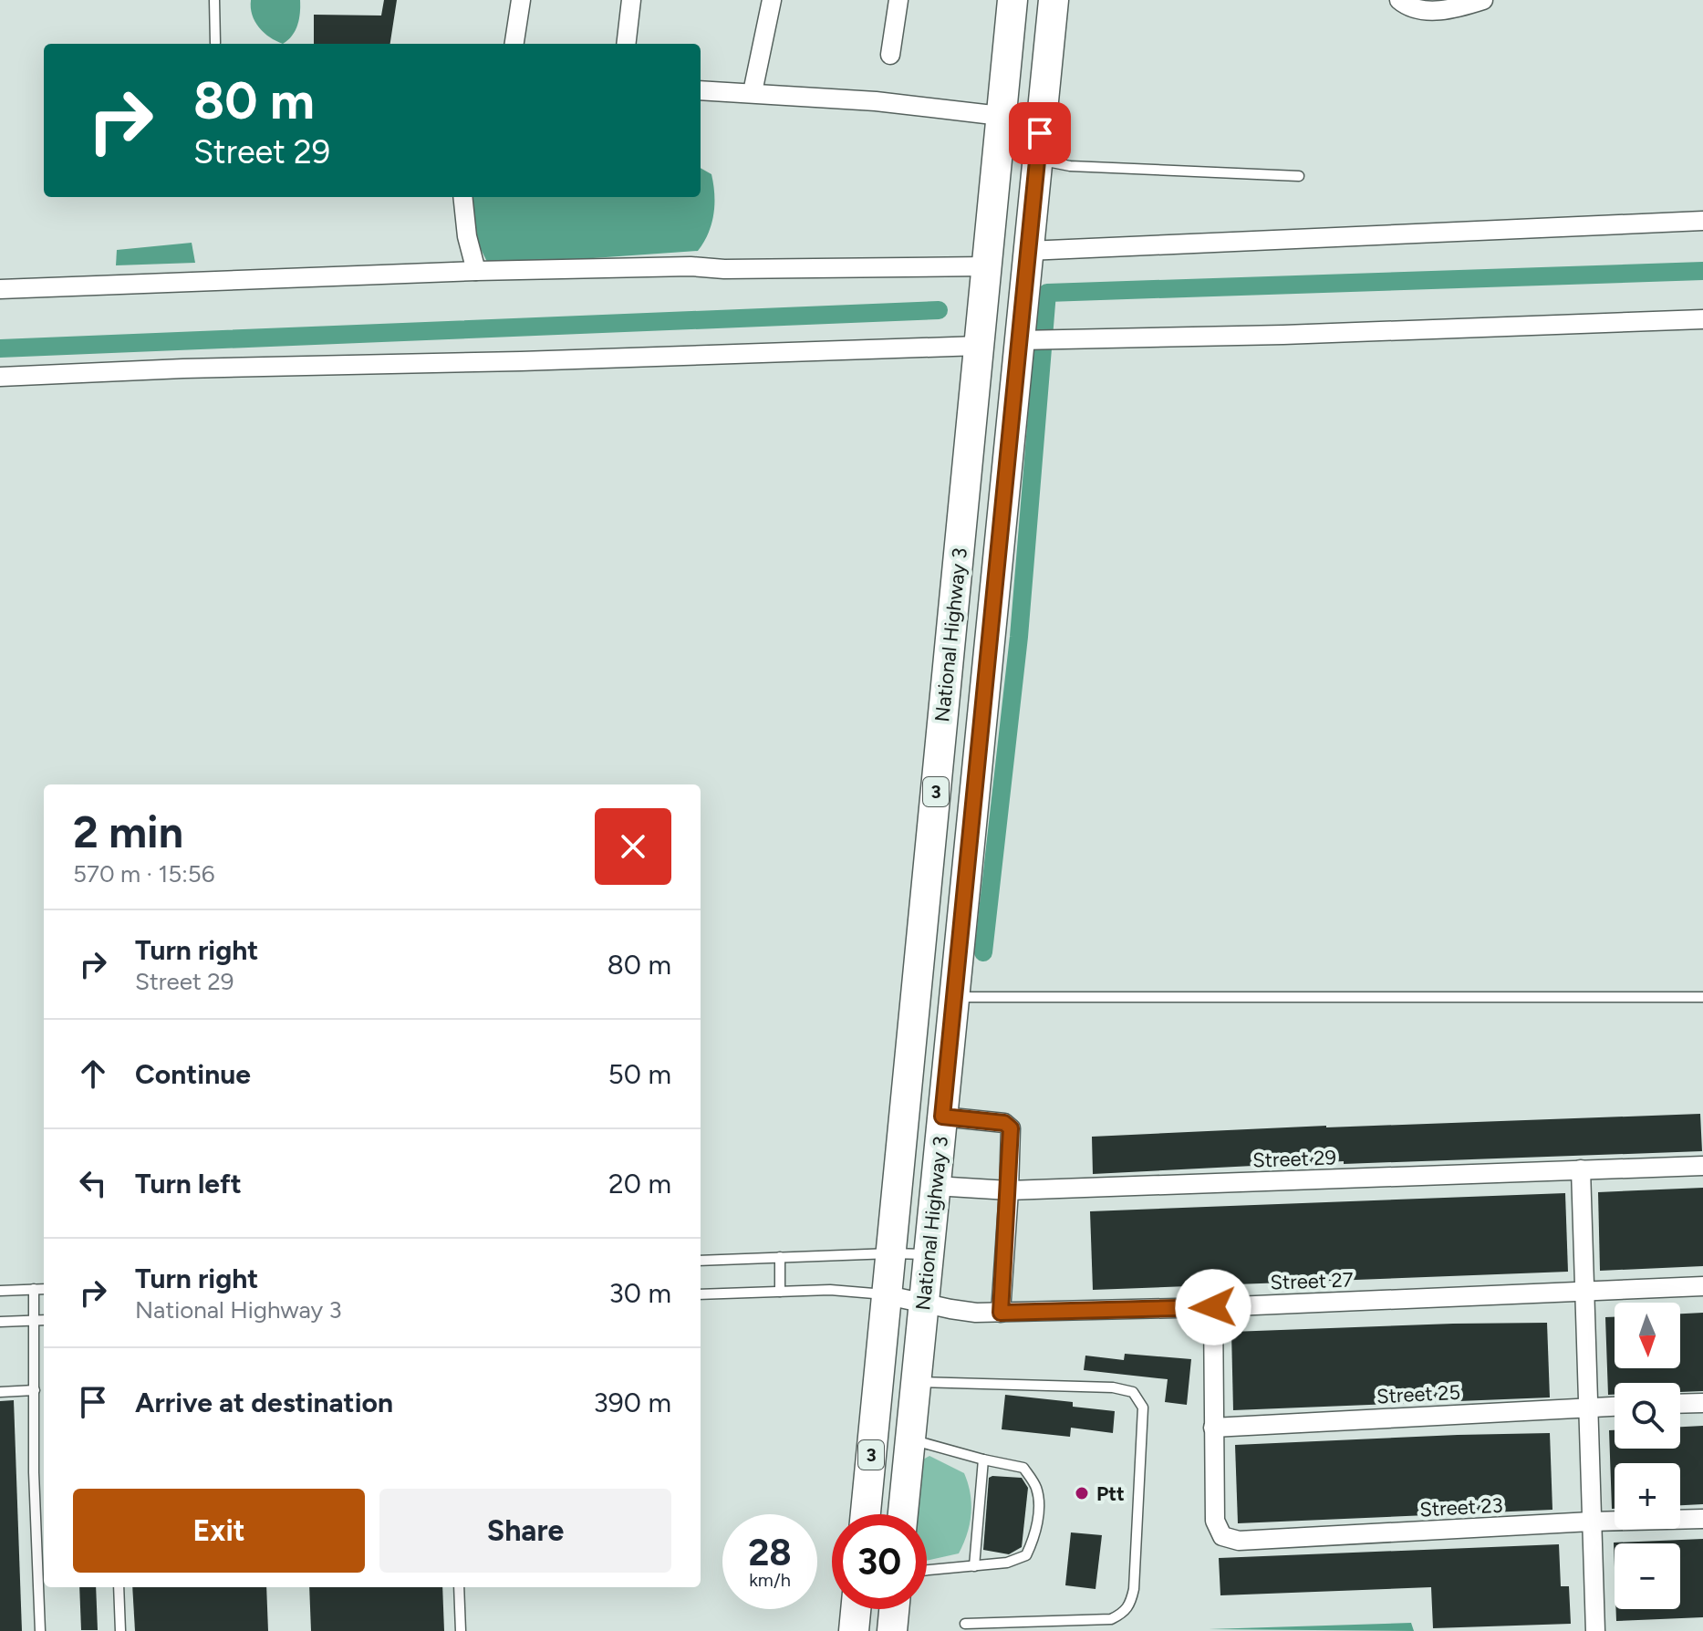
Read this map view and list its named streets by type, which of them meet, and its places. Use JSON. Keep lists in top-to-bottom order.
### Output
{
  "streets": {
    "highway": ["National Highway 3", "3"],
    "street": [
      "Street 29",
      "Street 27",
      "Street 25",
      "Street 23"
    ]
  },
  "crossings": [
    ["National Highway 3", "Street 29"],
    ["National Highway 3", "Street 27"],
    ["Street 25", "Street 23"]
  ],
  "places": ["Ptt"],
  "north": "bottom",
  "page": {
    "turn": ["80 m", "Street 29"],
    "heading": ["2 min", "570 m · 15:56"],
    "list": [
      {
        "name": "Turn right",
        "note": "Street 29",
        "value": "80 m"
      },
      {
        "name": "Continue",
        "value": "50 m"
      },
      {
        "name": "Turn left",
        "value": "20 m"
      },
      {
        "name": "Turn right",
        "note": "National Highway 3",
        "value": "30 m"
      },
      {
        "name": "Arrive at destination",
        "value": "390 m"
      }
    ],
    "map_buttons": ["+", "−"],
    "buttons": ["Exit", "Share"],
    "speed": "28 km/h",
    "limit": "30"
  }
}
